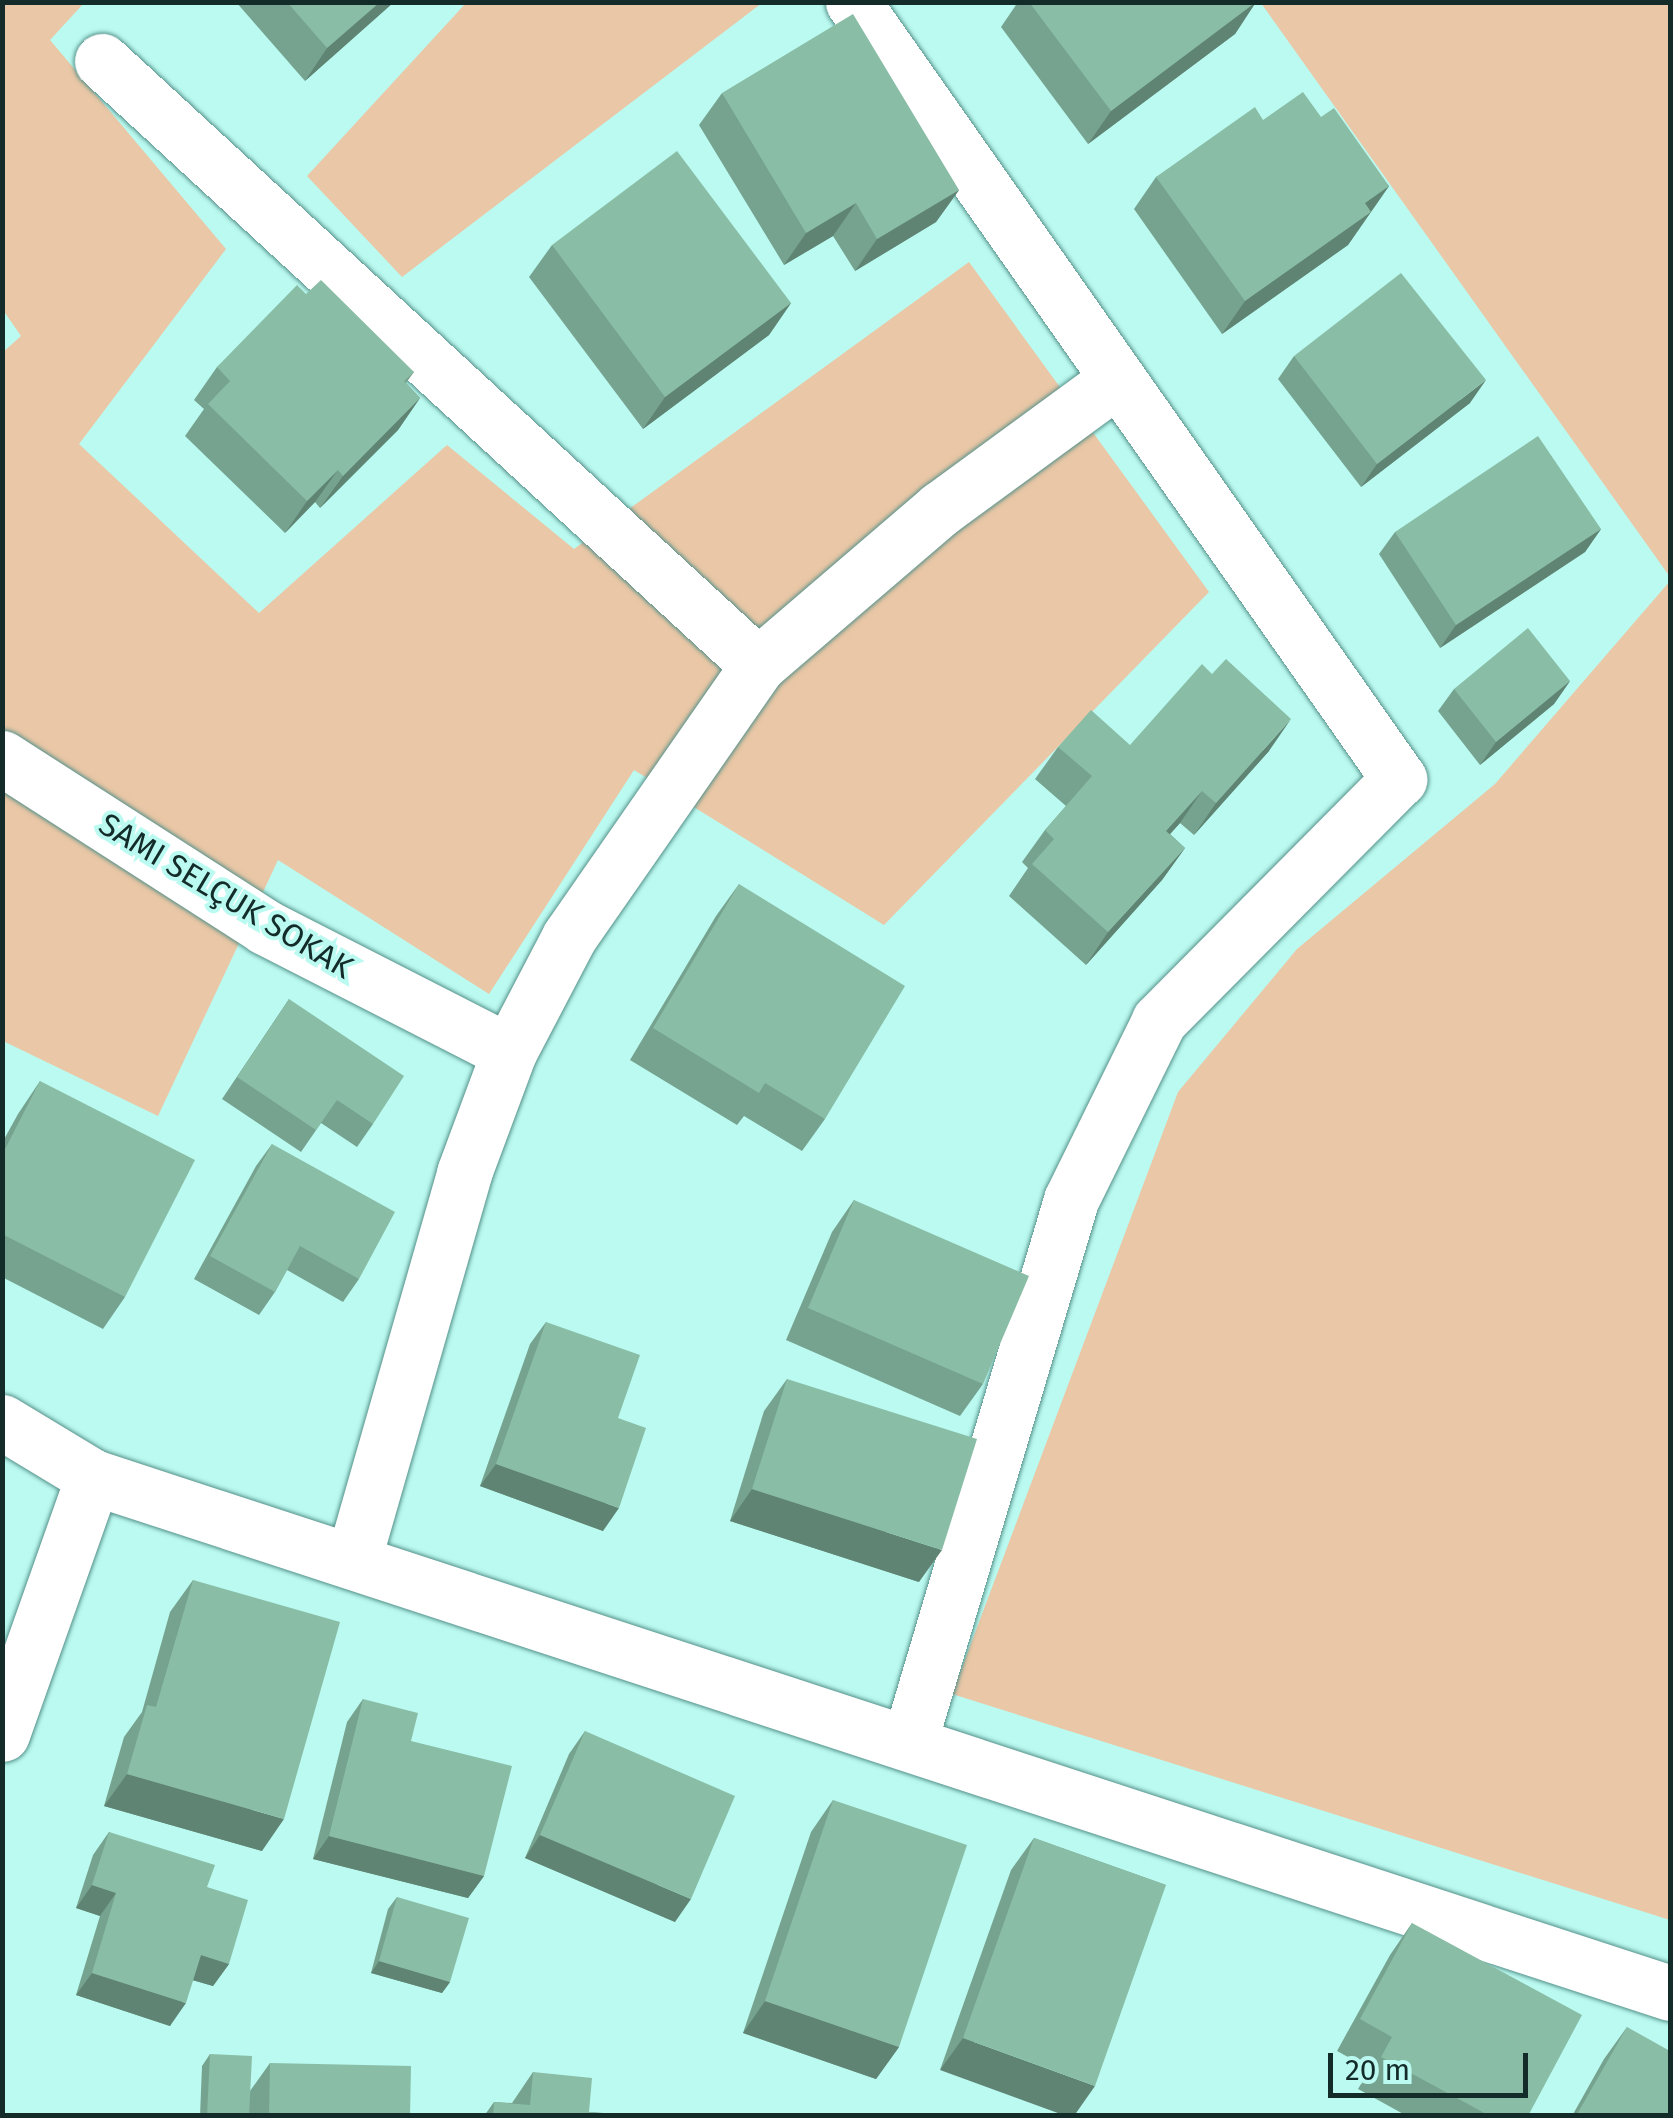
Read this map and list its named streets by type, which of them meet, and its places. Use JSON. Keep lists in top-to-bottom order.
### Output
{
  "streets": {
    "street": ["SAMI SELÇUK SOKAK"]
  },
  "scale_bar": "20 m"
}
